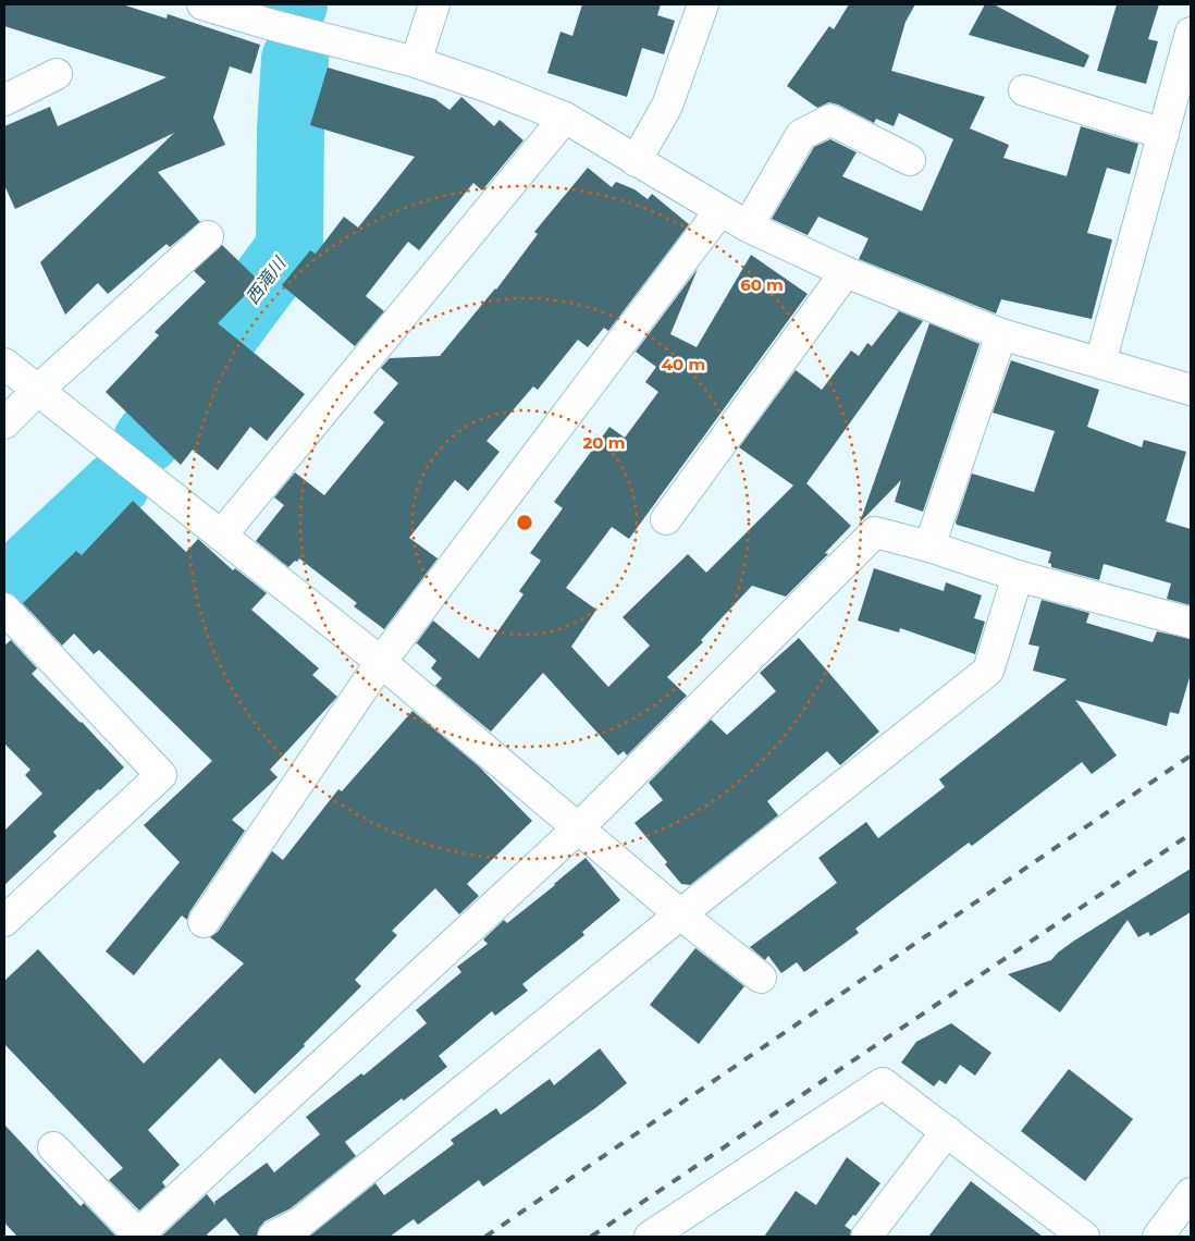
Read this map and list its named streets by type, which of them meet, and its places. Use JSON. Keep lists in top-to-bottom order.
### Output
{
  "water": ["西滝川"],
  "rings": ["60 m", "40 m", "20 m"]
}
